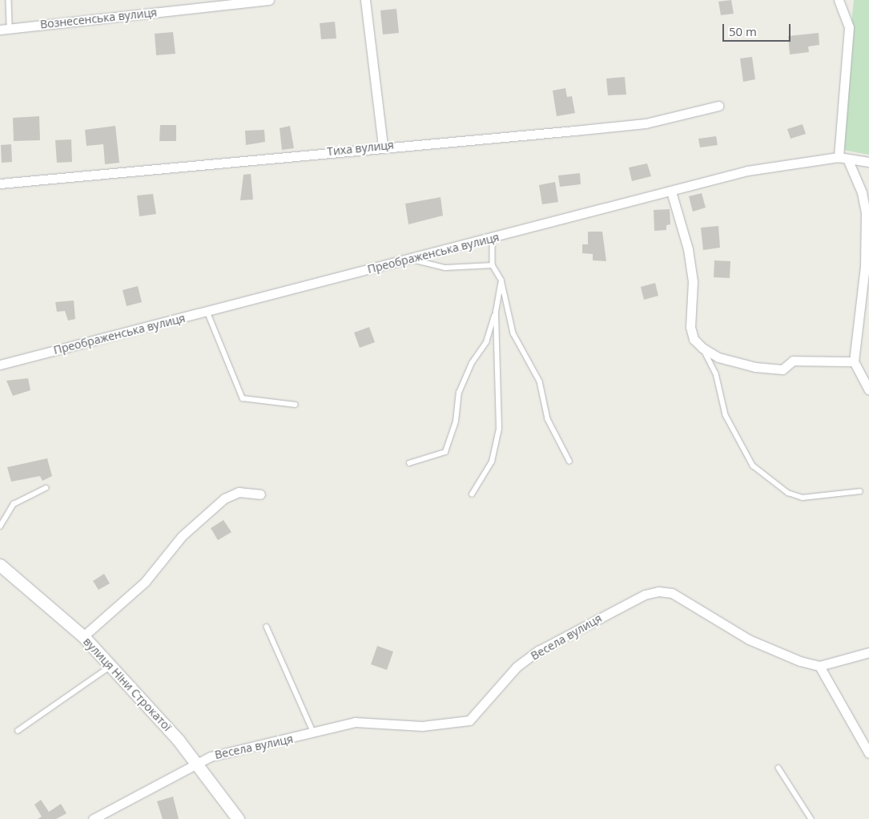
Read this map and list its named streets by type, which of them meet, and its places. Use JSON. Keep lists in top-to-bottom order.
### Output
{
  "streets": {
    "street": [
      "Вознесенська вулиця",
      "Тиха вулиця",
      "Преображенська вулиця",
      "Весела вулиця",
      "вулиця Ніни Строкатої"
    ]
  },
  "crossings": [
    ["Весела вулиця", "вулиця Ніни Строкатої"]
  ],
  "scale_bar": "50 m"
}
